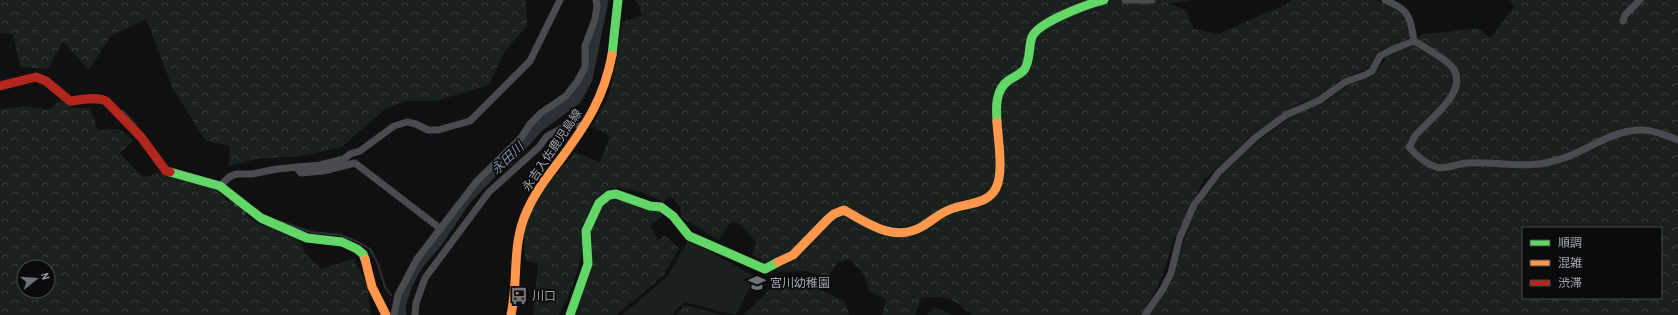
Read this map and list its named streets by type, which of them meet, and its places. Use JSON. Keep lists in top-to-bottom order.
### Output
{
  "streets": {
    "street": ["永吉入佐鹿児島線"]
  },
  "water": ["永田川"],
  "places": {
    "school or university": ["宮川幼稚園"],
    "bus stop": ["川口"]
  },
  "legend": ["順調", "混雑", "渋滞"],
  "north": "right"
}
